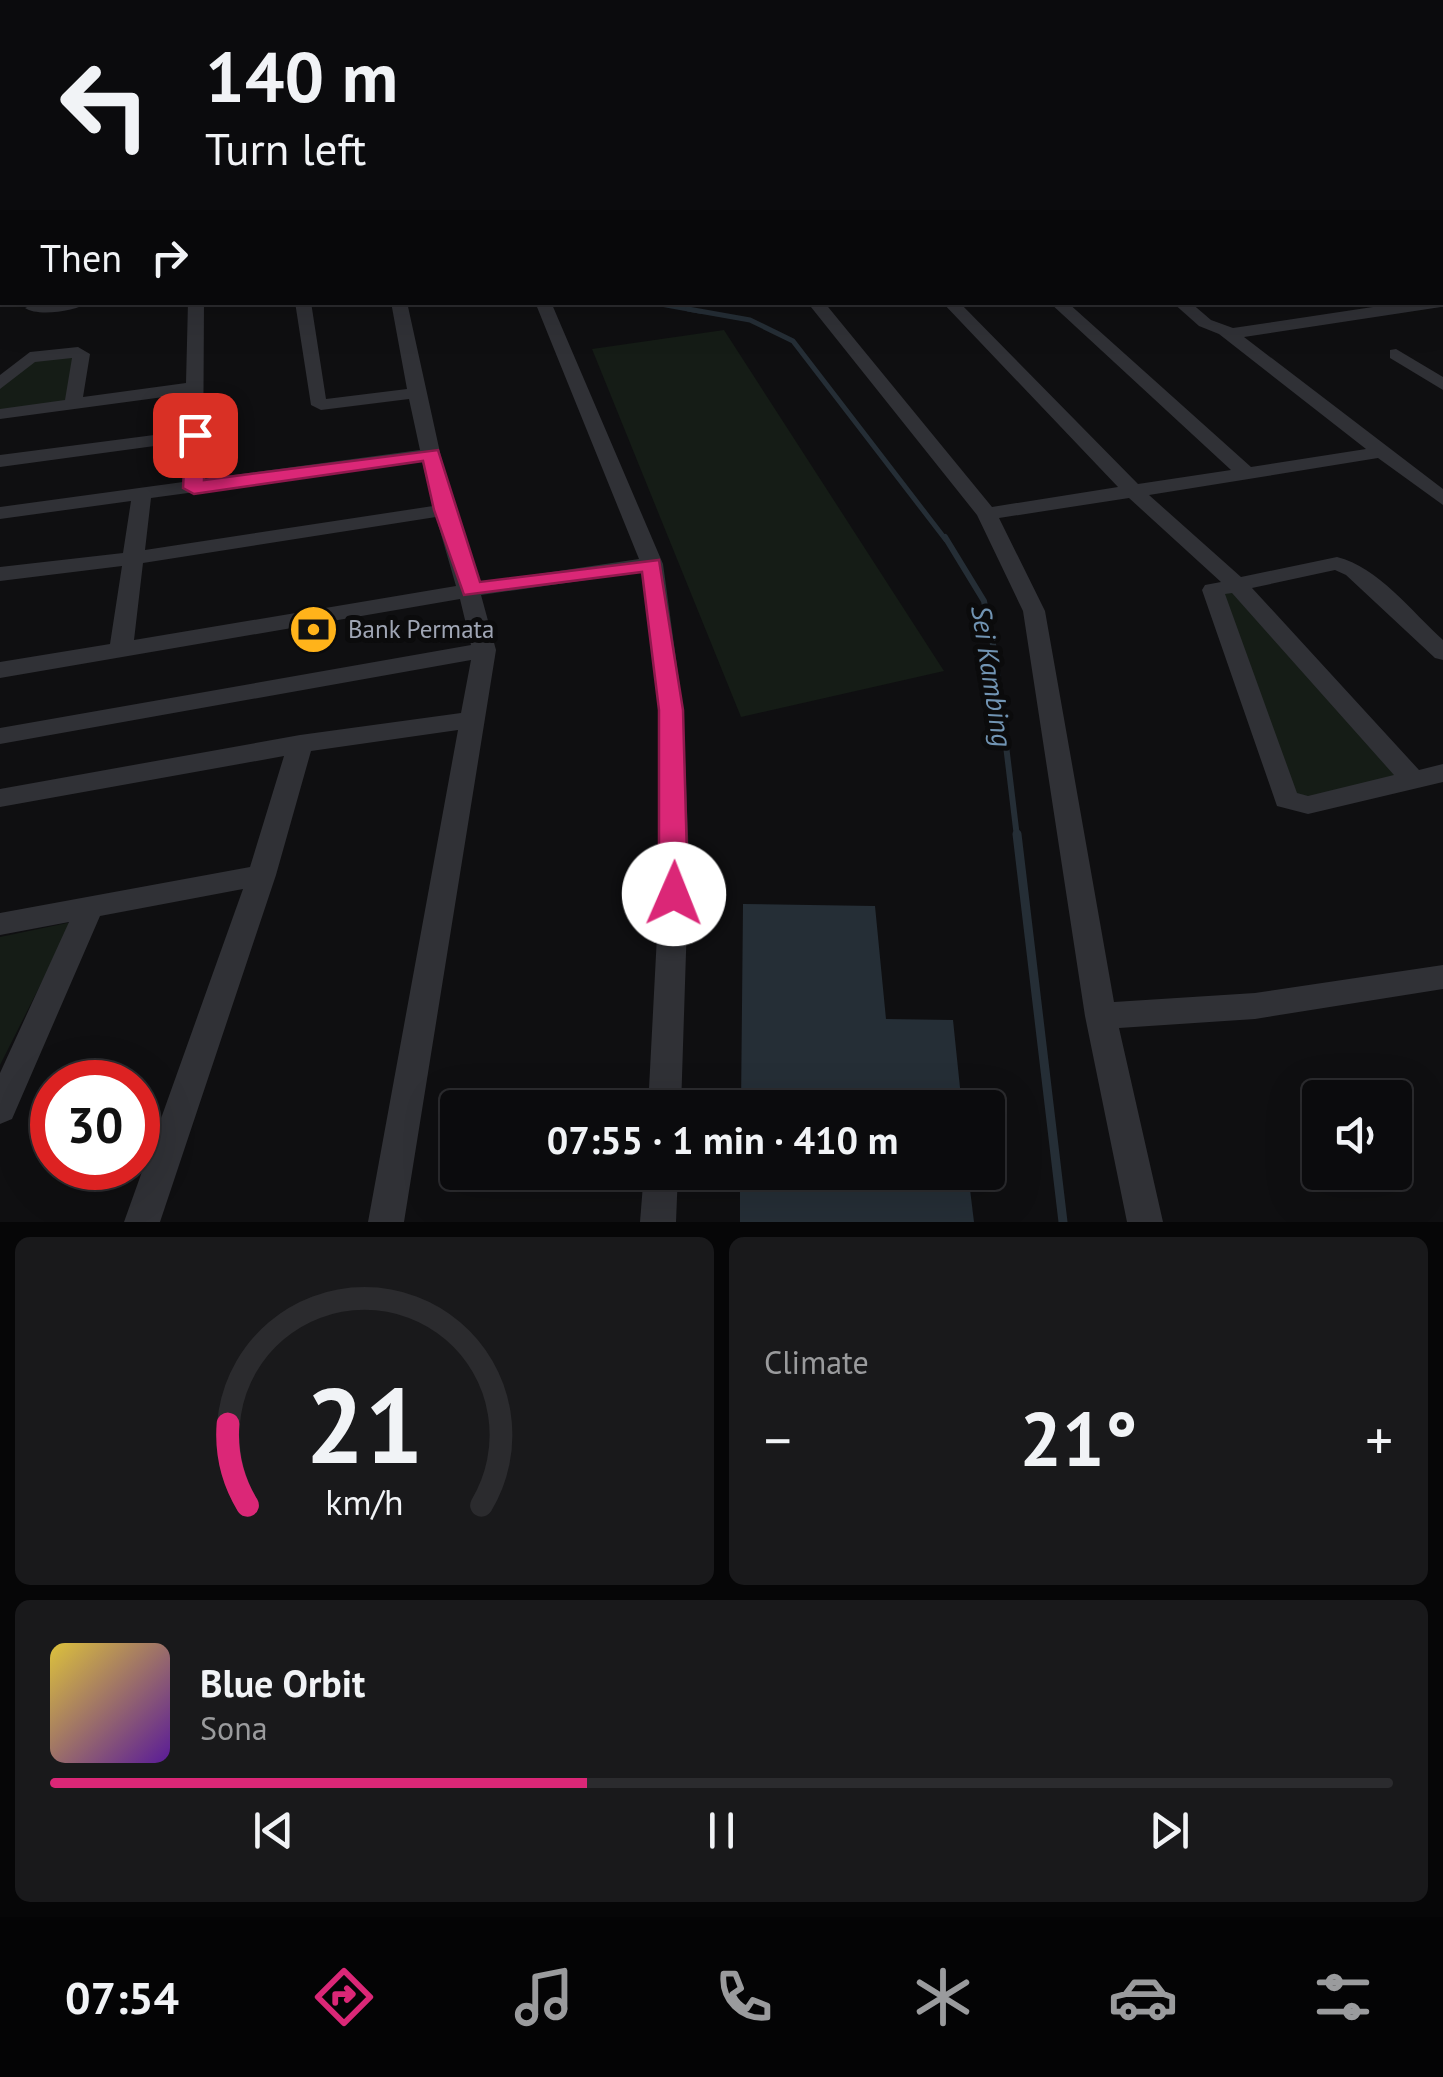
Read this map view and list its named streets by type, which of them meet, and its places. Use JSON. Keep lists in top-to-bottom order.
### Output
{
  "water": ["Sei Kambing"],
  "places": {
    "bank": ["Bank Permata"]
  },
  "page": {
    "turn": ["140 m", "Turn left"],
    "then": "Then",
    "limit": "30",
    "trip": "07:55 · 1 min · 410 m",
    "tile": "Climate",
    "heat": ["−", "21°", "+"],
    "song": ["Blue Orbit", "Sona"],
    "tabs": "07:54",
    "gauge": ["21", "km/h"]
  }
}
